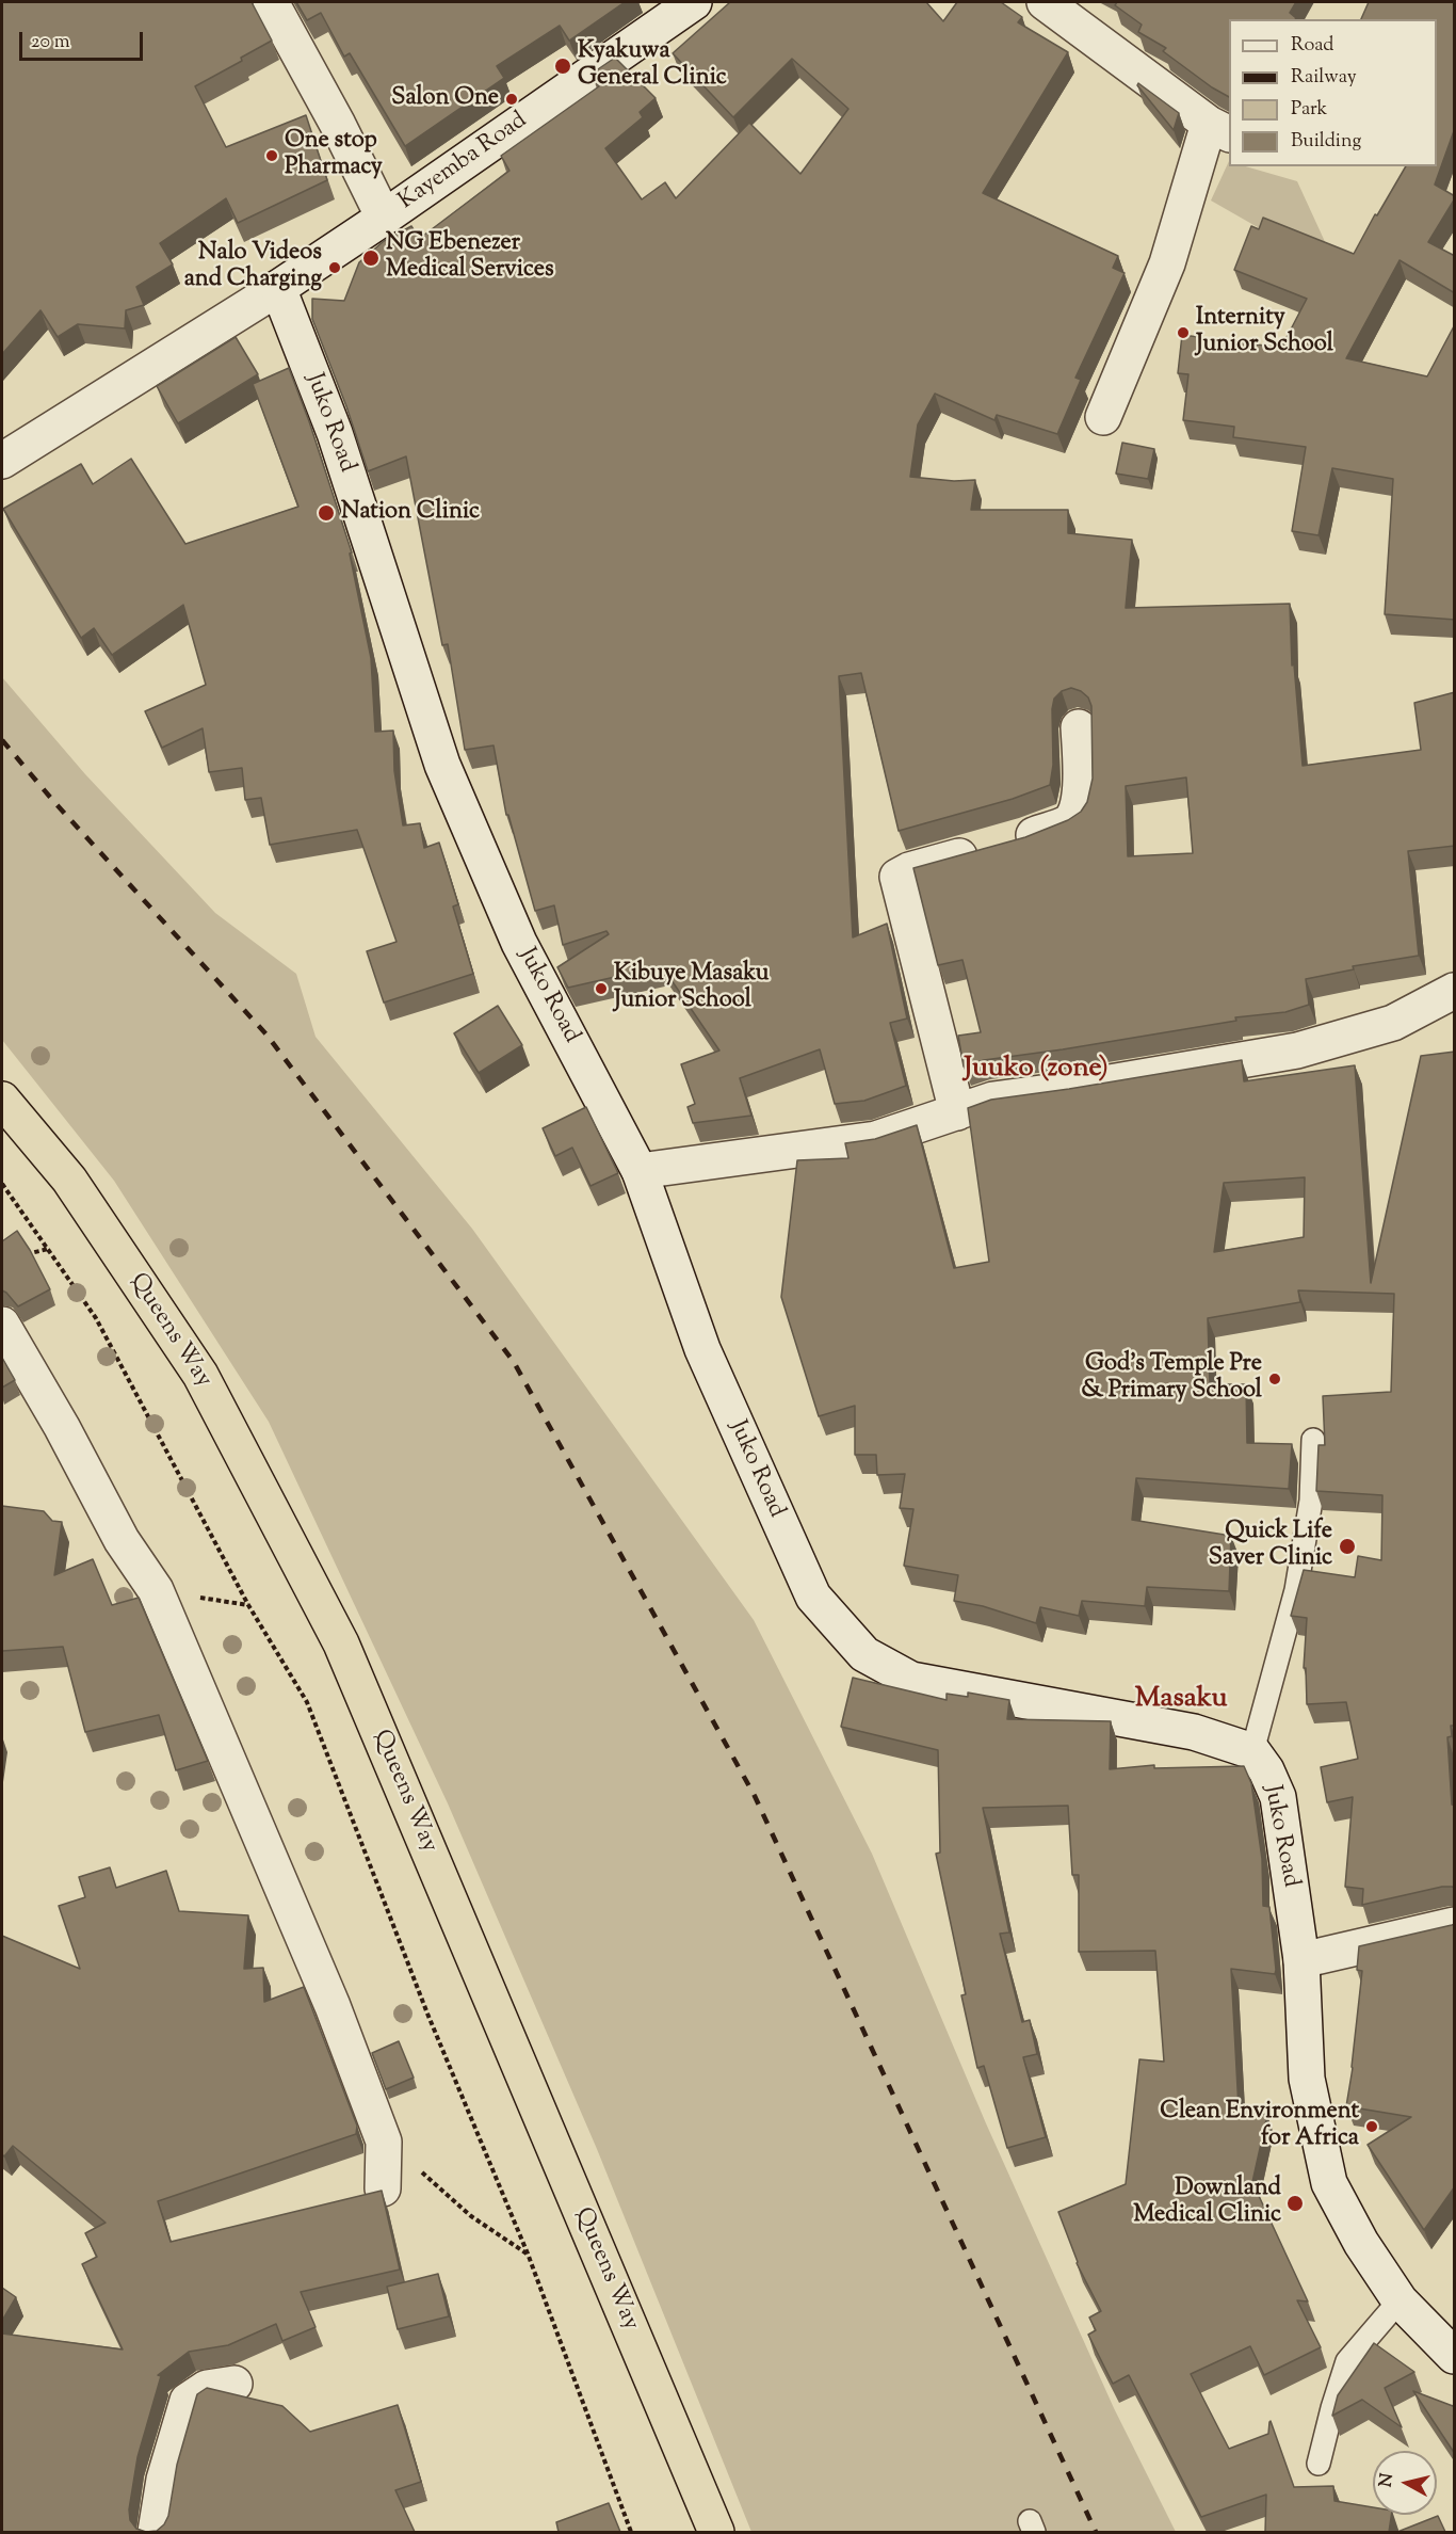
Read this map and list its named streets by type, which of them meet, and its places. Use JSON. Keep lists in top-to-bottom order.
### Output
{
  "streets": {
    "highway": ["Queens Way"],
    "street": ["Kayemba Road", "Juko Road"]
  },
  "crossings": [
    ["Kayemba Road", "Juko Road"]
  ],
  "districts": ["Juuko (zone)", "Masaku"],
  "places": [
    "Kyakuwa General Clinic",
    "Salon One",
    "One stop Pharmacy",
    "NG Ebenezer Medical Services",
    "Nalo Videos and Charging",
    "Internity Junior School",
    "Nation Clinic",
    "Kibuye Masaku Junior School",
    "God's Temple Pre & Primary School",
    "Quick Life Saver Clinic",
    "Clean Environment for Africa",
    "Downland Medical Clinic"
  ],
  "legend": [
    "Road",
    "Railway",
    "Park",
    "Building"
  ],
  "scale_bar": "20 m",
  "north": "left"
}
